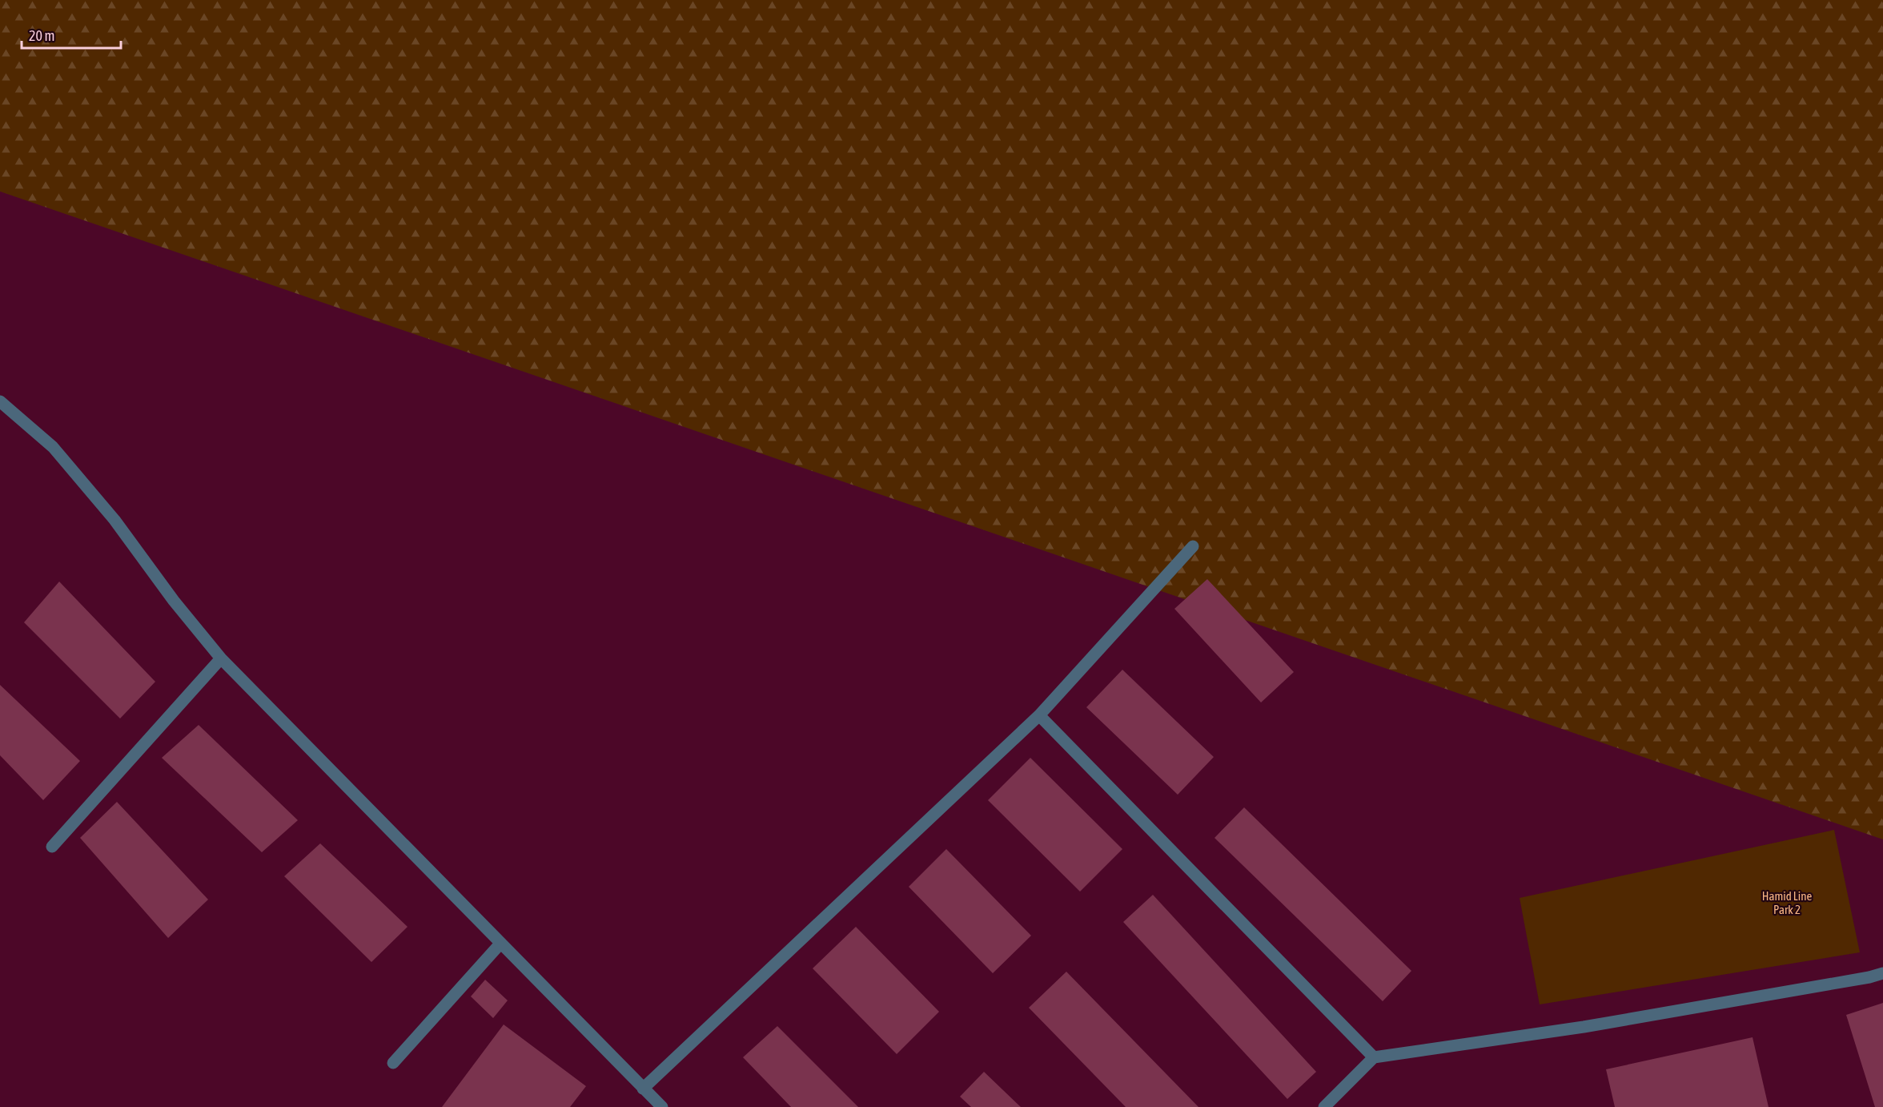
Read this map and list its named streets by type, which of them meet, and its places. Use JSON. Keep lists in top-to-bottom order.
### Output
{
  "parks": ["Hamid Line Park 2"],
  "scale_bar": "20 m"
}
